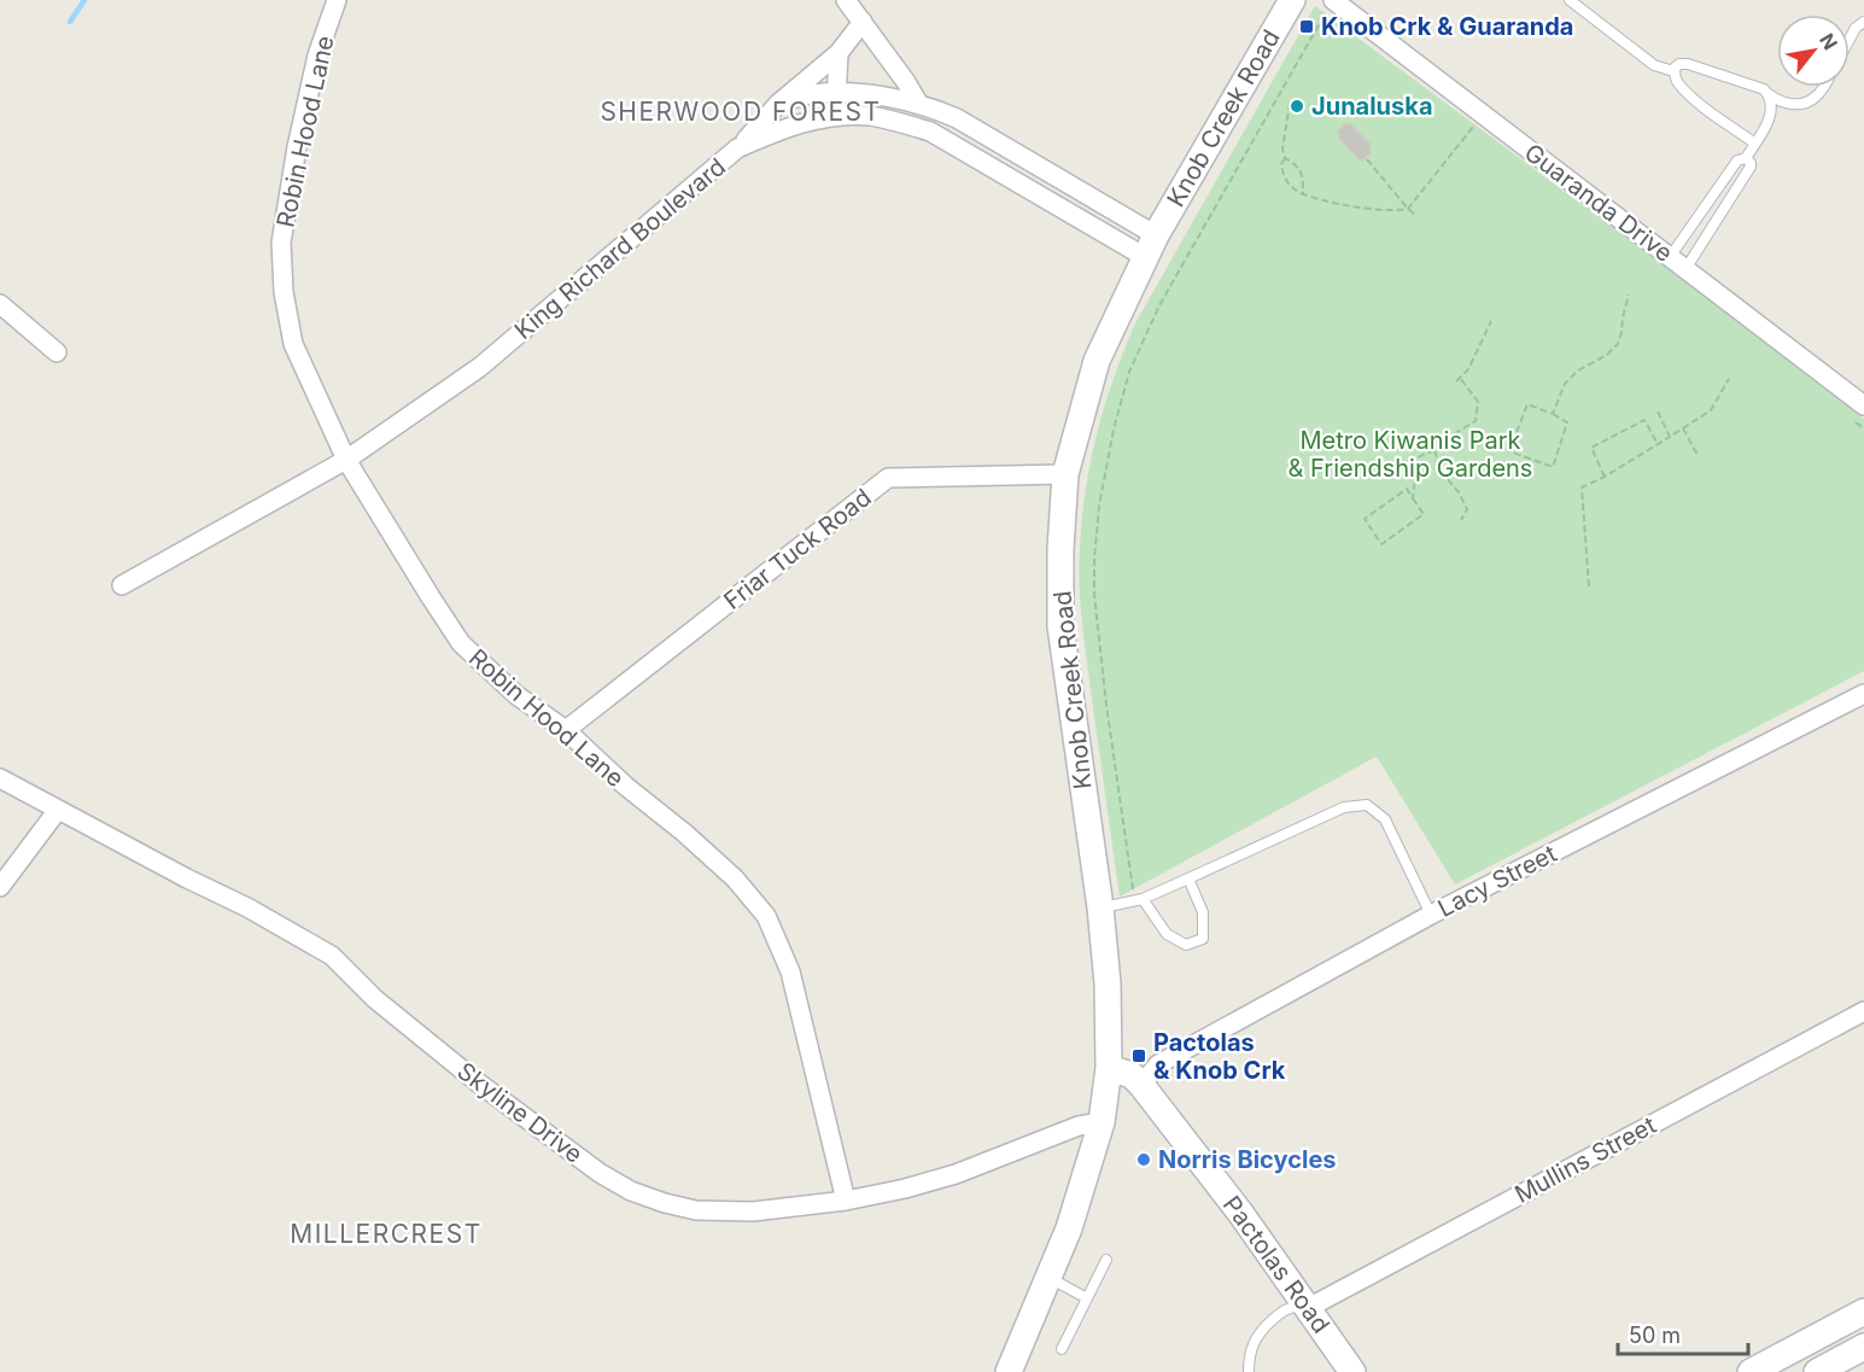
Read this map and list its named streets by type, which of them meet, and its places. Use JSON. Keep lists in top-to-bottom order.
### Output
{
  "streets": {
    "main road": ["Knob Creek Road", "Pactolas Road"],
    "street": [
      "Robin Hood Lane",
      "Guaranda Drive",
      "King Richard Boulevard",
      "Friar Tuck Road",
      "Lacy Street",
      "Skyline Drive",
      "Mullins Street"
    ]
  },
  "crossings": [
    ["Knob Creek Road", "King Richard Boulevard"],
    ["Knob Creek Road", "Friar Tuck Road"],
    ["Knob Creek Road", "Skyline Drive"],
    ["Knob Creek Road", "Pactolas Road"],
    ["Robin Hood Lane", "King Richard Boulevard"],
    ["Robin Hood Lane", "Friar Tuck Road"],
    ["Robin Hood Lane", "Skyline Drive"],
    ["Lacy Street", "Pactolas Road"],
    ["Mullins Street", "Pactolas Road"]
  ],
  "districts": ["SHERWOOD FOREST", "MILLERCREST"],
  "parks": ["Metro Kiwanis Park & Friendship Gardens"],
  "places": {
    "transit": ["Knob Crk & Guaranda", "Pactolas & Knob Crk"],
    "other": ["Junaluska", "Norris Bicycles"]
  },
  "scale_bar": "50 m",
  "north": "top right"
}
